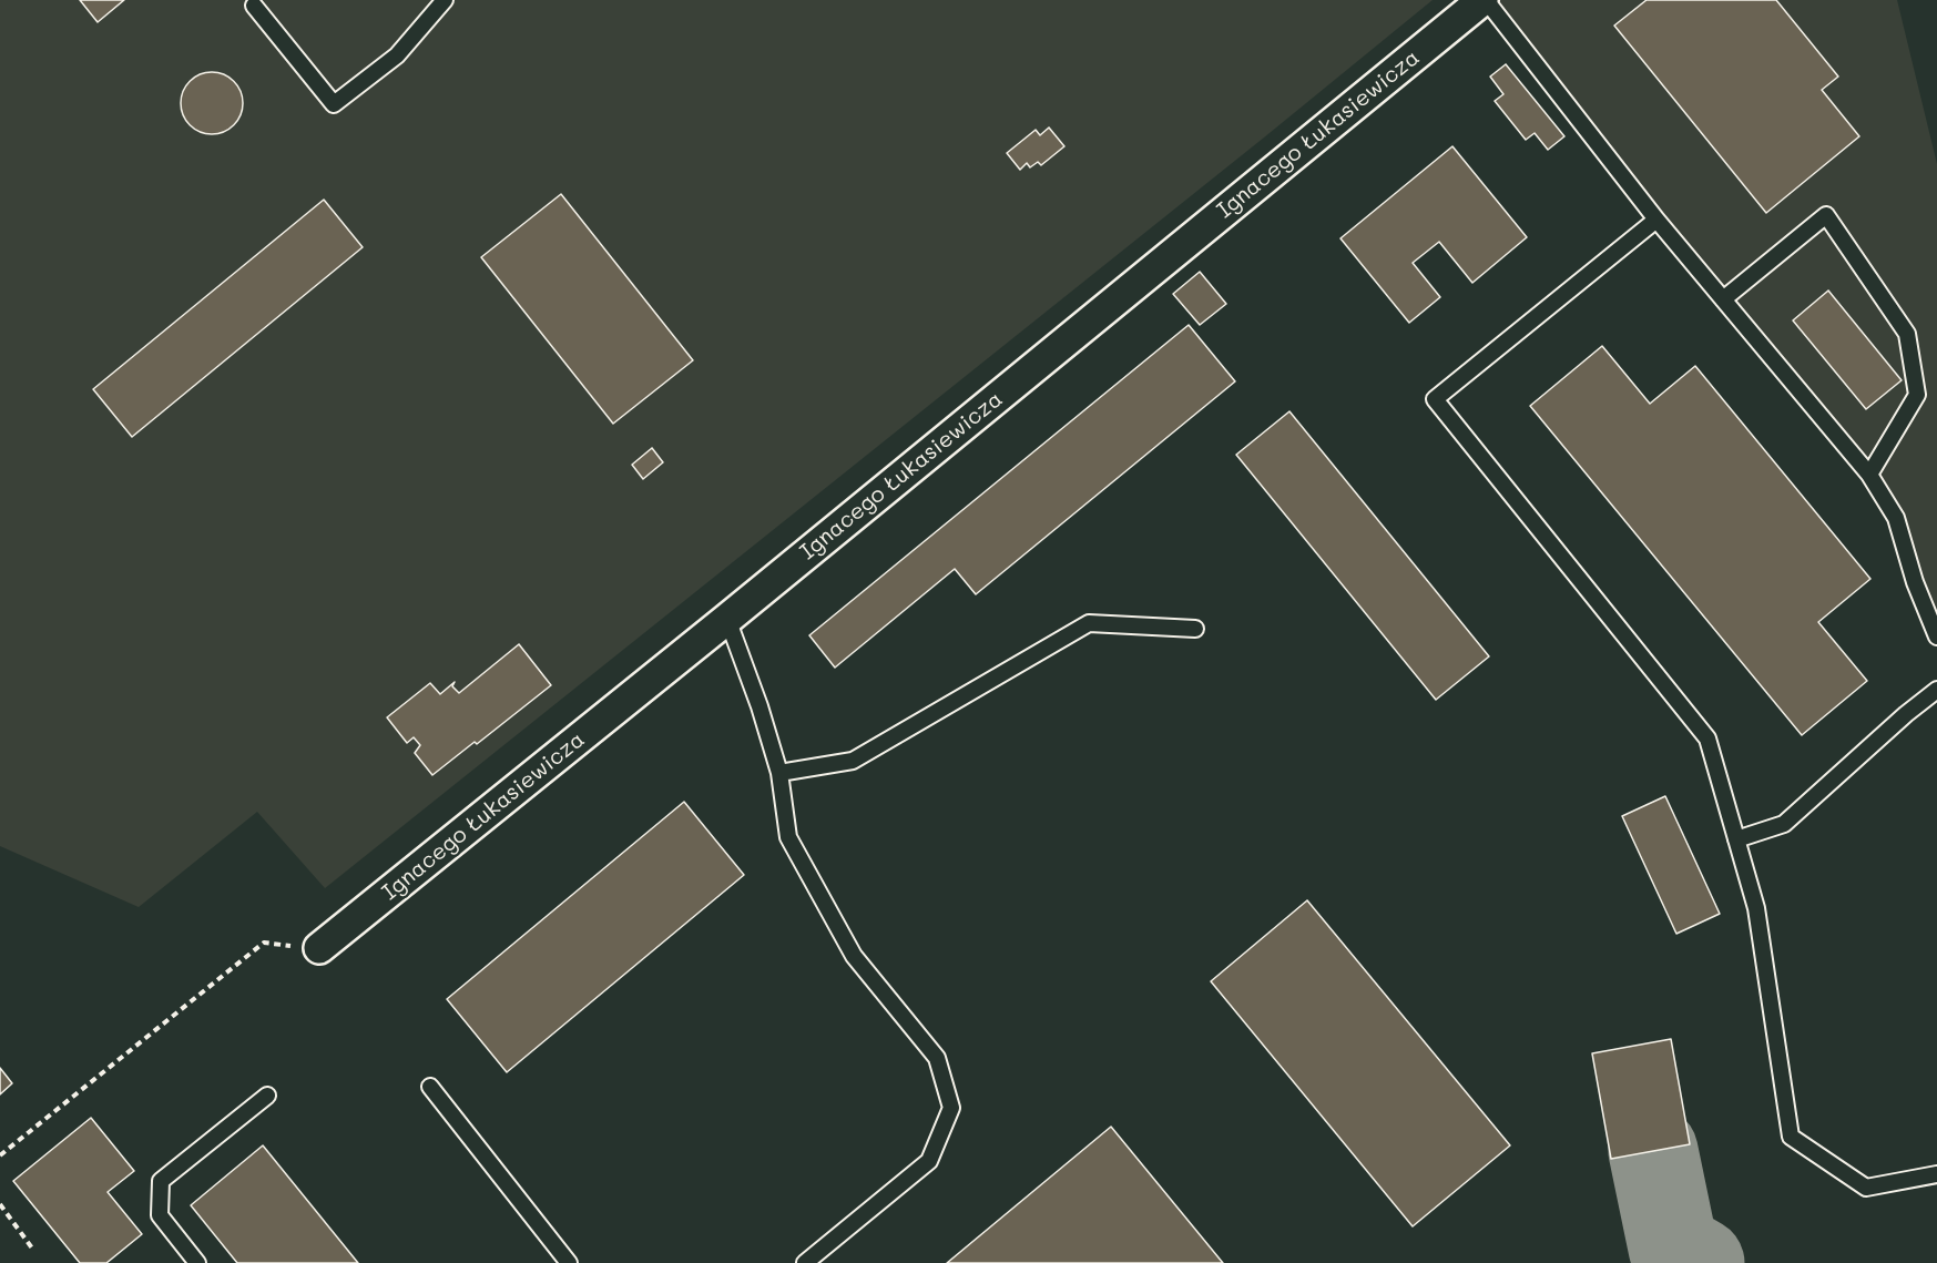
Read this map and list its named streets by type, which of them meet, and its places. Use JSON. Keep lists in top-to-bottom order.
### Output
{
  "streets": {
    "street": ["Ignacego Łukasiewicza"]
  }
}
